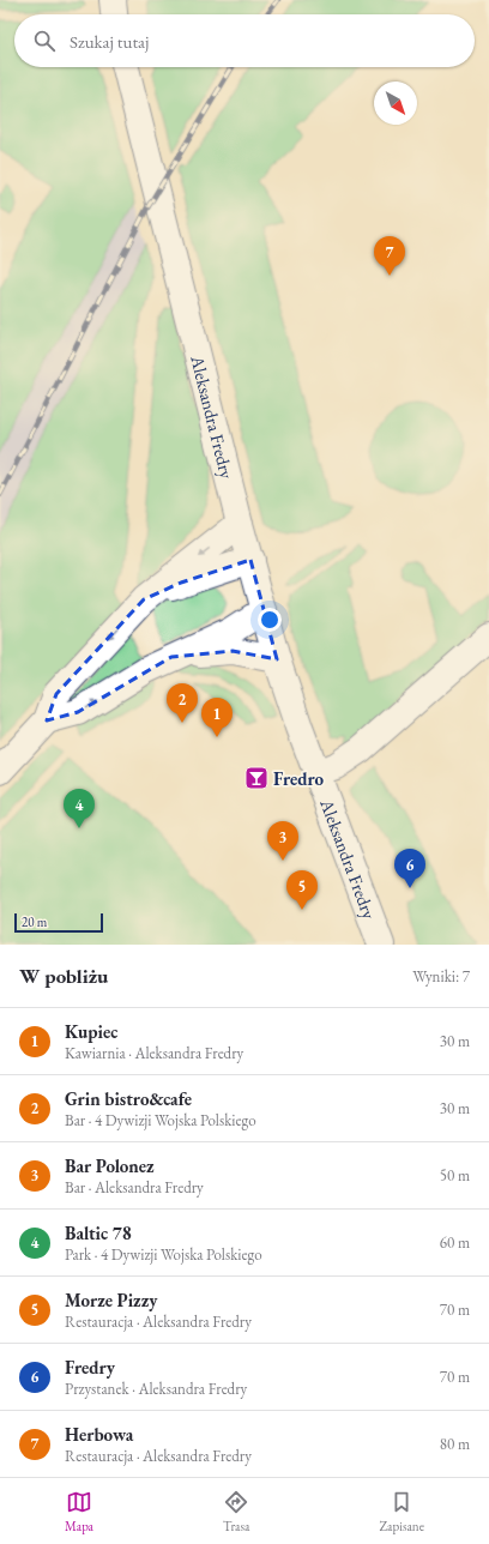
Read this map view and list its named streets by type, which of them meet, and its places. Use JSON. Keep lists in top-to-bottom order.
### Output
{
  "streets": {
    "street": ["Aleksandra Fredry"]
  },
  "places": {
    "bar": ["Fredro"]
  },
  "scale_bar": "20 m",
  "north": "bottom right",
  "page": {
    "search": "Szukaj tutaj",
    "pins": [
      "7",
      "2",
      "1",
      "4",
      "3",
      "6",
      "5"
    ],
    "scale": "20 m",
    "heading": ["W pobliżu", "Wyniki: 7"],
    "list": [
      {
        "mark": "1",
        "name": "Kupiec",
        "note": "Kawiarnia · Aleksandra Fredry",
        "value": "30 m"
      },
      {
        "mark": "2",
        "name": "Grin bistro&cafe",
        "note": "Bar · 4 Dywizji Wojska Polskiego",
        "value": "30 m"
      },
      {
        "mark": "3",
        "name": "Bar Polonez",
        "note": "Bar · Aleksandra Fredry",
        "value": "50 m"
      },
      {
        "mark": "4",
        "name": "Baltic 78",
        "note": "Park · 4 Dywizji Wojska Polskiego",
        "value": "60 m"
      },
      {
        "mark": "5",
        "name": "Morze Pizzy",
        "note": "Restauracja · Aleksandra Fredry",
        "value": "70 m"
      },
      {
        "mark": "6",
        "name": "Fredry",
        "note": "Przystanek · Aleksandra Fredry",
        "value": "70 m"
      },
      {
        "mark": "7",
        "name": "Herbowa",
        "note": "Restauracja · Aleksandra Fredry",
        "value": "80 m"
      }
    ],
    "nav": ["Mapa", "Trasa", "Zapisane"]
  }
}
